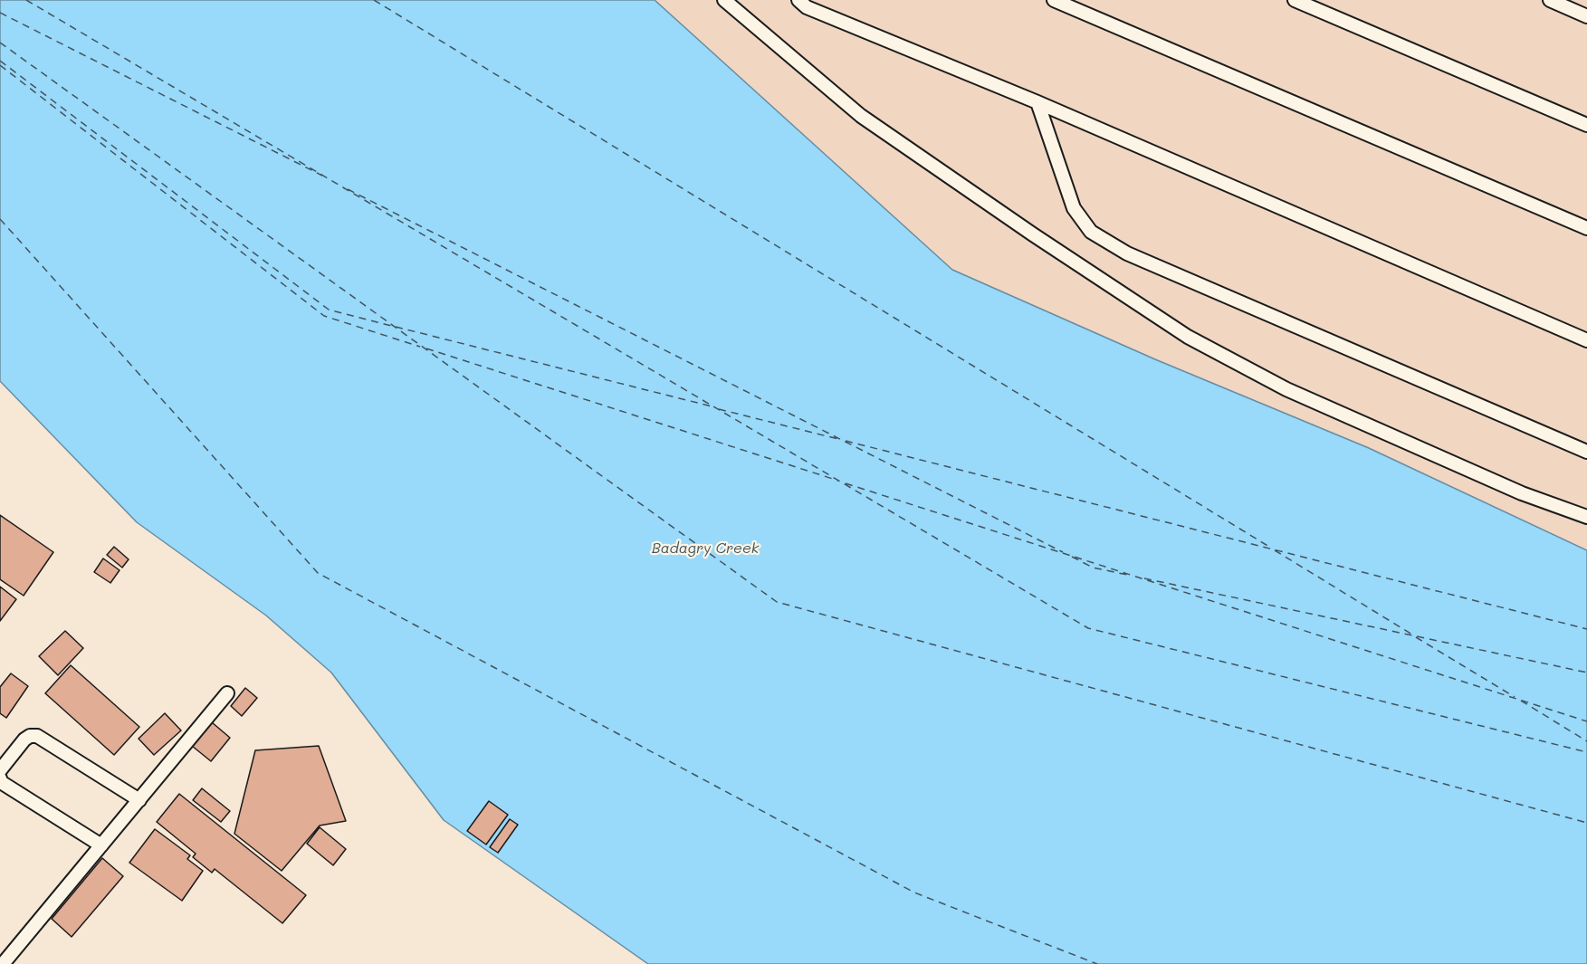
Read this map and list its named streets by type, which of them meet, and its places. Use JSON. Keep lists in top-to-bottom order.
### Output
{
  "water": ["Badagry Creek"]
}
